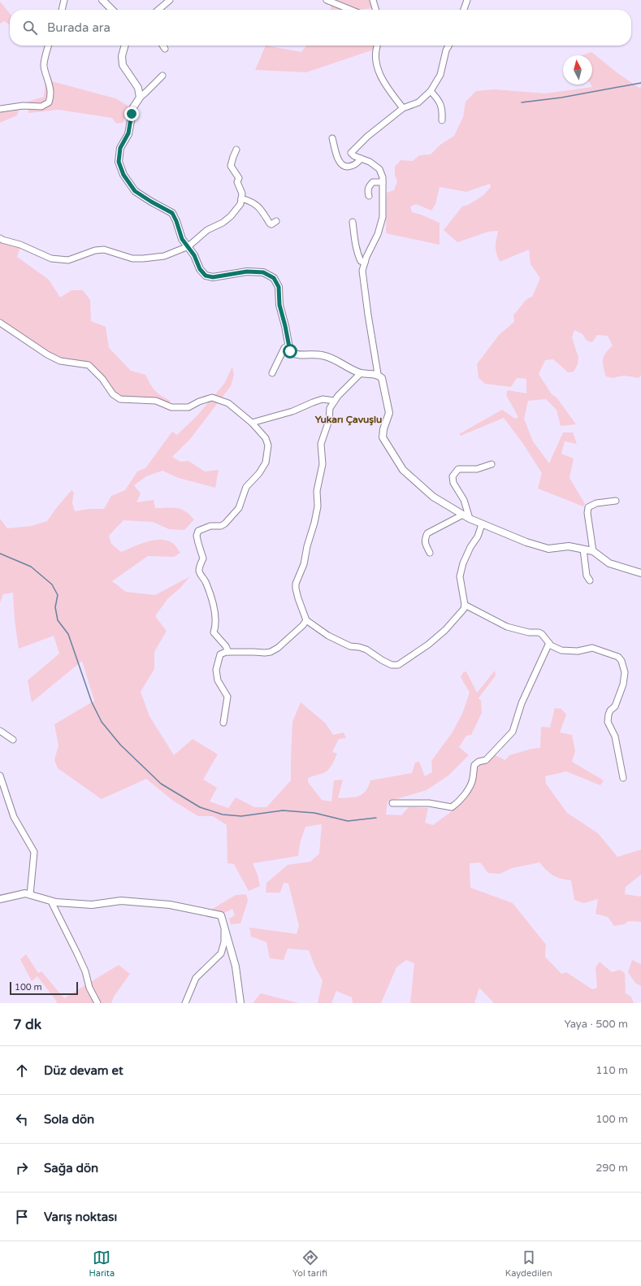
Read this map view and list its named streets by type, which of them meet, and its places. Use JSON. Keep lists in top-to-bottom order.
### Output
{
  "districts": ["Yukarı Çavuşlu"],
  "scale_bar": "100 m",
  "north": "top",
  "page": {
    "search": "Burada ara",
    "scale": "100 m",
    "heading": ["7 dk", "Yaya · 500 m"],
    "list": [
      ["Düz devam et", "110 m"],
      ["Sola dön", "100 m"],
      ["Sağa dön", "290 m"],
      "Varış noktası"
    ],
    "nav": ["Harita", "Yol tarifi", "Kaydedilen"]
  }
}
